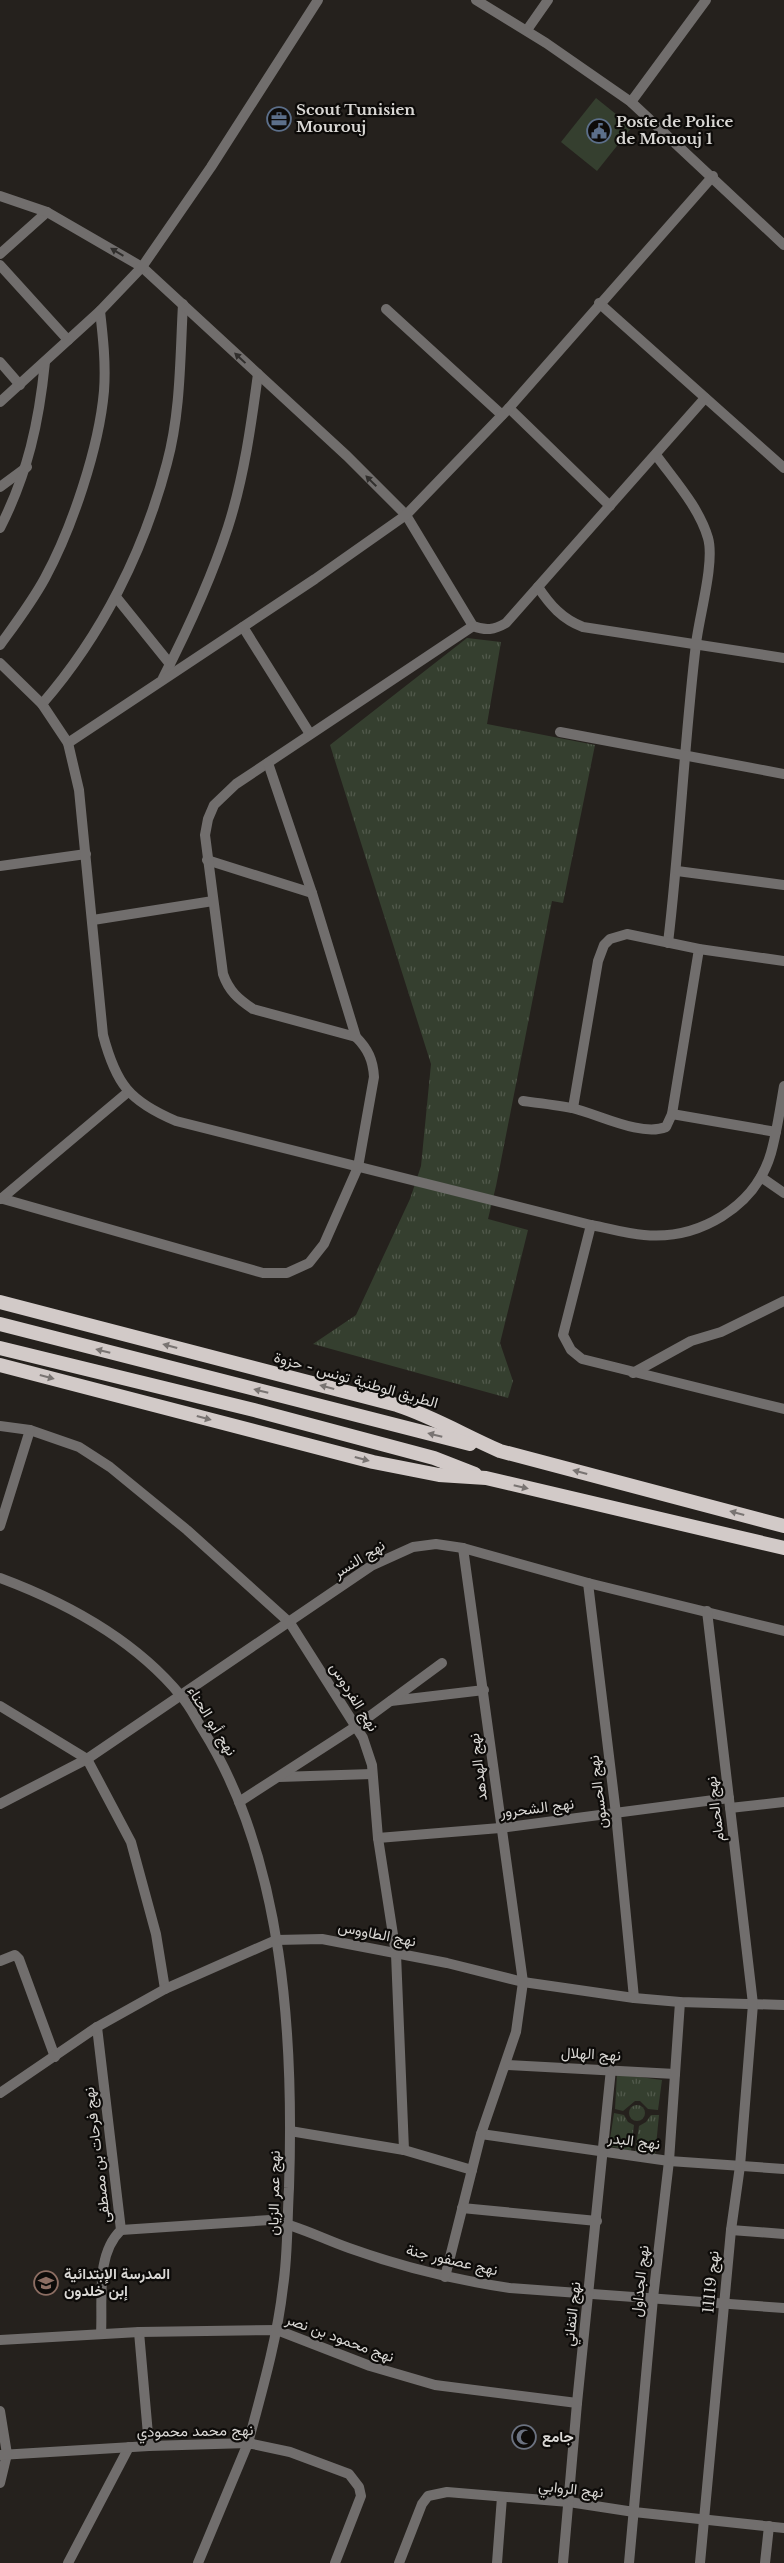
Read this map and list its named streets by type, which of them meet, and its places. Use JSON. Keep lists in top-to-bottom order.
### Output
{
  "streets": {
    "highway": ["الطريق الوطنية تونس - حزوة"],
    "street": [
      "نهج النسر",
      "نهج الفردوس",
      "نهج أبو الحناء",
      "نهج الهدهد",
      "نهج الحسون",
      "نهج الشحرور",
      "نهج الحمام",
      "نهج الطاووس",
      "نهج الهلال",
      "نهج البدر",
      "نهج فرحات بن مصطفى",
      "نهج عمر الزيان",
      "نهج عصفور جنة",
      "نهج الجداول",
      "نهج 11119",
      "نهج التفاني",
      "نهج محمود بن نصر",
      "نهج محمد محمودي",
      "نهج الروابي"
    ]
  },
  "crossings": [
    ["نهج النسر", "نهج الفردوس"],
    ["نهج النسر", "نهج أبو الحناء"],
    ["نهج النسر", "نهج الهدهد"],
    ["نهج النسر", "نهج الحسون"],
    ["نهج النسر", "نهج الحمام"],
    ["نهج الفردوس", "نهج الشحرور"],
    ["نهج الفردوس", "نهج الطاووس"],
    ["نهج أبو الحناء", "نهج الطاووس"],
    ["نهج أبو الحناء", "نهج عمر الزيان"],
    ["نهج الهدهد", "نهج الشحرور"],
    ["نهج الهدهد", "نهج الطاووس"],
    ["نهج الهدهد", "نهج الهلال"],
    ["نهج الهدهد", "نهج البدر"],
    ["نهج الهدهد", "نهج عصفور جنة"],
    ["نهج الحسون", "نهج الشحرور"],
    ["نهج الحسون", "نهج الطاووس"],
    ["نهج الشحرور", "نهج الحمام"],
    ["نهج الحمام", "نهج الطاووس"],
    ["نهج الحمام", "نهج 11119"],
    ["نهج الطاووس", "نهج فرحات بن مصطفى"],
    ["نهج الطاووس", "نهج عمر الزيان"],
    ["نهج الطاووس", "نهج الجداول"],
    ["نهج الطاووس", "نهج 11119"],
    ["نهج الهلال", "نهج الجداول"],
    ["نهج الهلال", "نهج التفاني"],
    ["نهج البدر", "نهج الجداول"],
    ["نهج البدر", "نهج 11119"],
    ["نهج البدر", "نهج التفاني"],
    ["نهج فرحات بن مصطفى", "نهج عصفور جنة"],
    ["نهج فرحات بن مصطفى", "نهج محمود بن نصر"],
    ["نهج عمر الزيان", "نهج عصفور جنة"],
    ["نهج عمر الزيان", "نهج محمود بن نصر"],
    ["نهج عمر الزيان", "نهج محمد محمودي"],
    ["نهج عصفور جنة", "نهج الجداول"],
    ["نهج عصفور جنة", "نهج 11119"],
    ["نهج عصفور جنة", "نهج التفاني"],
    ["نهج الجداول", "نهج الروابي"],
    ["نهج 11119", "نهج الروابي"],
    ["نهج التفاني", "نهج محمود بن نصر"],
    ["نهج التفاني", "نهج الروابي"]
  ],
  "places": {
    "office": ["Scout Tunisien Mourouj"],
    "public building": ["Poste de Police de Mououj 1"],
    "school or university": ["المدرسة الإبتدائية إبن خلدون"],
    "mosque": ["جامع"]
  }
}
